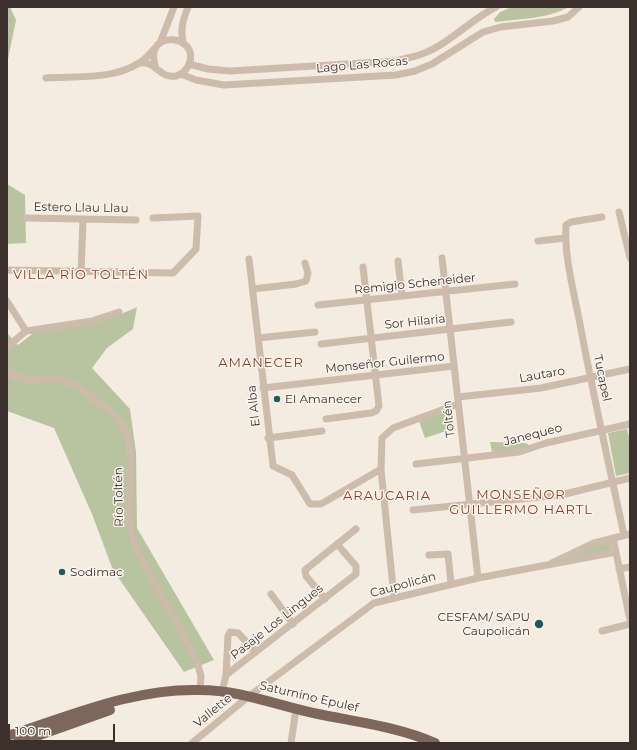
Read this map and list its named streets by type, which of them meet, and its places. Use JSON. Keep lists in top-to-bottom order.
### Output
{
  "streets": {
    "main road": ["Saturnino Epulef"],
    "street": [
      "Lago Las Rocas",
      "Estero Llau Llau",
      "Remigio Scheneider",
      "Sor Hilaria",
      "Monseñor Guilermo",
      "Lautaro",
      "Tucapel",
      "El Alba",
      "Toltén",
      "Janequeo",
      "Río Toltén",
      "Caupolicán",
      "Pasaje Los Lingues",
      "Vallette"
    ]
  },
  "crossings": [
    ["Remigio Scheneider", "Toltén"],
    ["Sor Hilaria", "Toltén"],
    ["Monseñor Guilermo", "El Alba"],
    ["Monseñor Guilermo", "Toltén"],
    ["Lautaro", "Tucapel"],
    ["Lautaro", "El Alba"],
    ["Lautaro", "Toltén"],
    ["Tucapel", "Janequeo"],
    ["Tucapel", "Caupolicán"],
    ["Toltén", "Janequeo"],
    ["Toltén", "Caupolicán"],
    ["Río Toltén", "Saturnino Epulef"],
    ["Caupolicán", "Saturnino Epulef"],
    ["Caupolicán", "Vallette"],
    ["Pasaje Los Lingues", "Saturnino Epulef"],
    ["Saturnino Epulef", "Vallette"]
  ],
  "districts": [
    "VILLA RÍO TOLTÉN",
    "AMANECER",
    "MONSEÑOR GUILLERMO HARTL",
    "ARAUCARIA"
  ],
  "places": ["El Amanecer", "Sodimac", "CESFAM/ SAPU Caupolicán"],
  "scale_bar": "100 m"
}
